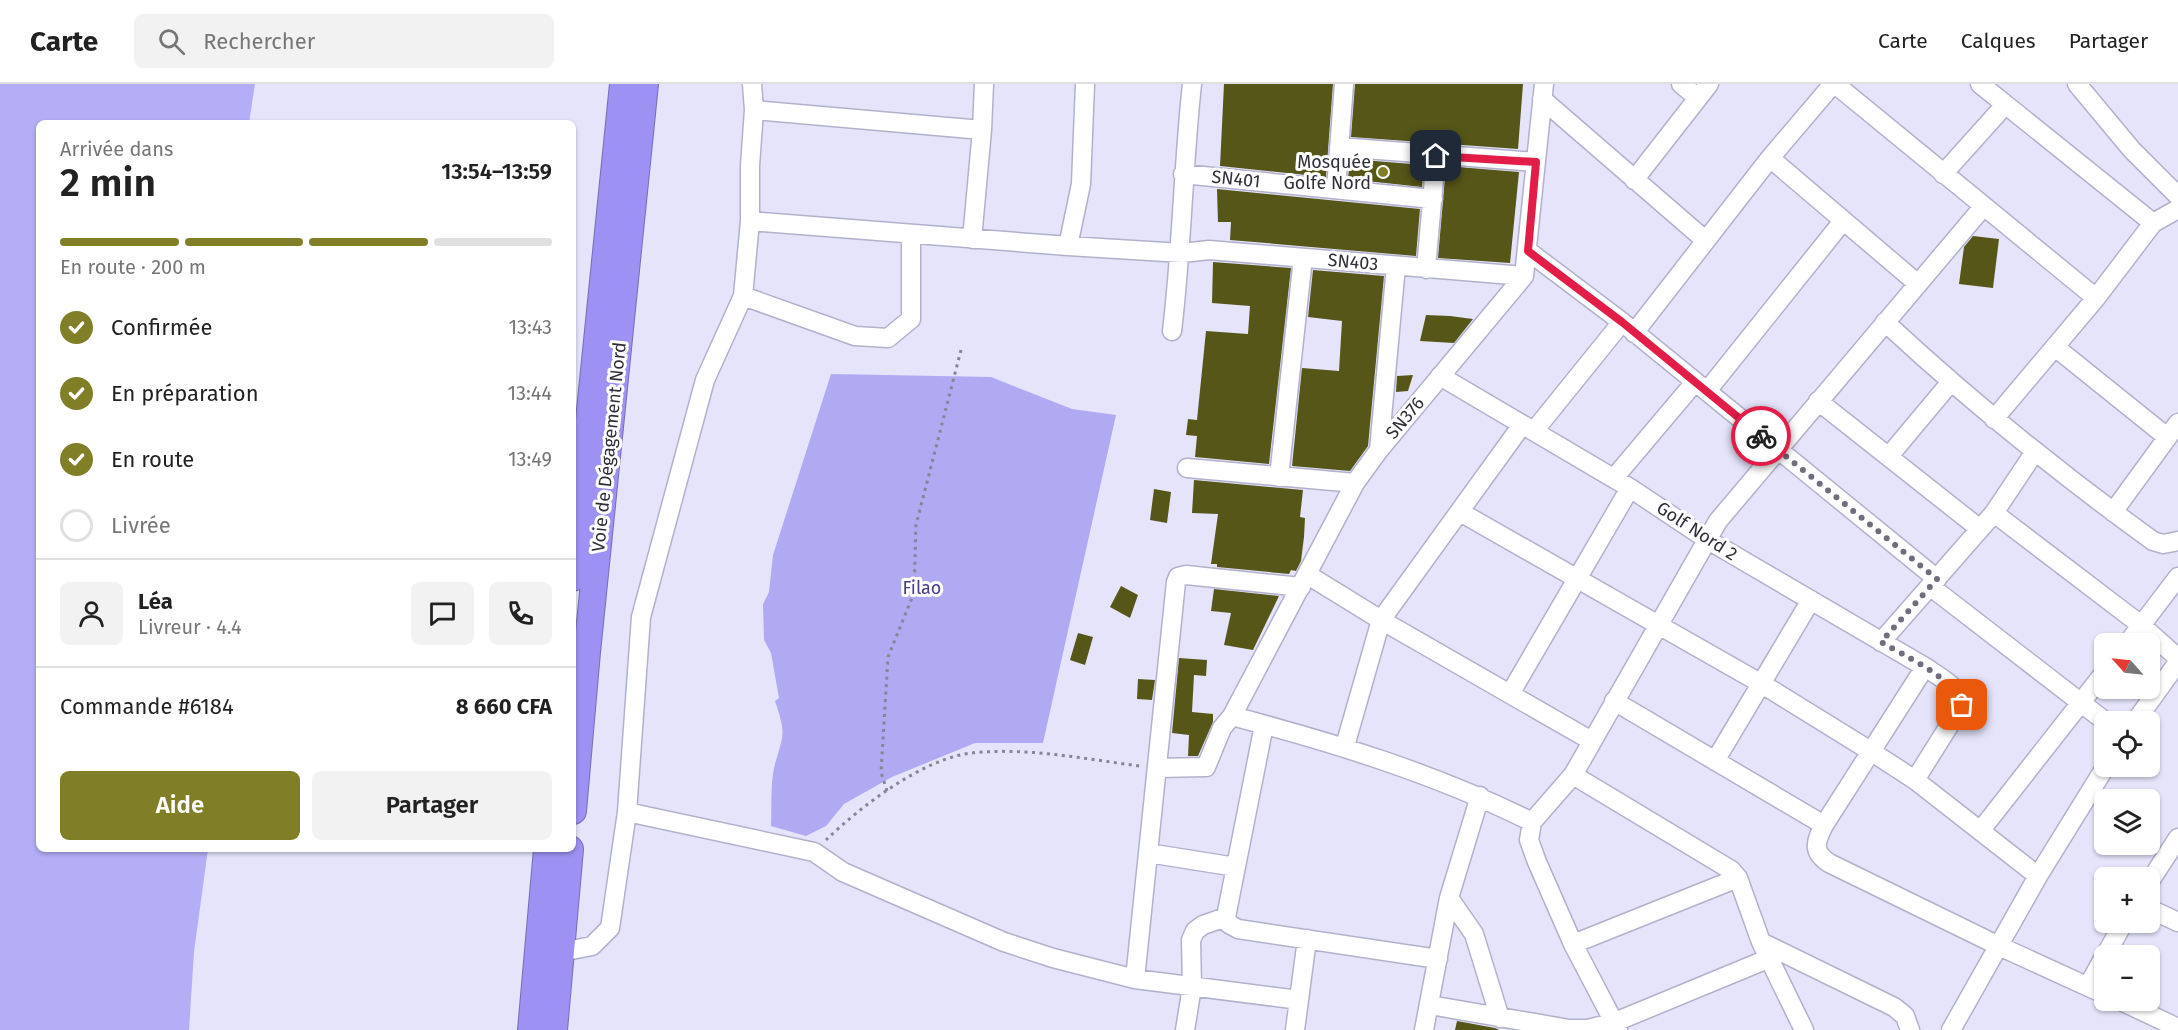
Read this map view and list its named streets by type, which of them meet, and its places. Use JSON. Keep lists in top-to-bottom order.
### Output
{
  "streets": {
    "highway": ["Voie de Dégagement Nord"],
    "street": [
      "SN401",
      "SN403",
      "SN376",
      "Golf Nord 2"
    ]
  },
  "crossings": [
    ["SN403", "SN376"],
    ["SN376", "Golf Nord 2"]
  ],
  "parks": ["Filao"],
  "places": ["Mosquée Golfe Nord"],
  "north": "top left",
  "page": {
    "header": "Carte",
    "search": "Rechercher",
    "nav": ["Carte", "Calques", "Partager"],
    "heading": ["2 min", "Arrivée dans", "13:54–13:59"],
    "panel": [
      "Léa",
      "Livreur · 4.4",
      "Commande #6184",
      "8 660 CFA"
    ],
    "bar": "En route · 200 m",
    "list": [
      ["Confirmée", "13:43"],
      ["En préparation", "13:44"],
      ["En route", "13:49"],
      "Livrée"
    ],
    "map_buttons": ["+", "−"],
    "buttons": ["Aide", "Partager"]
  }
}
